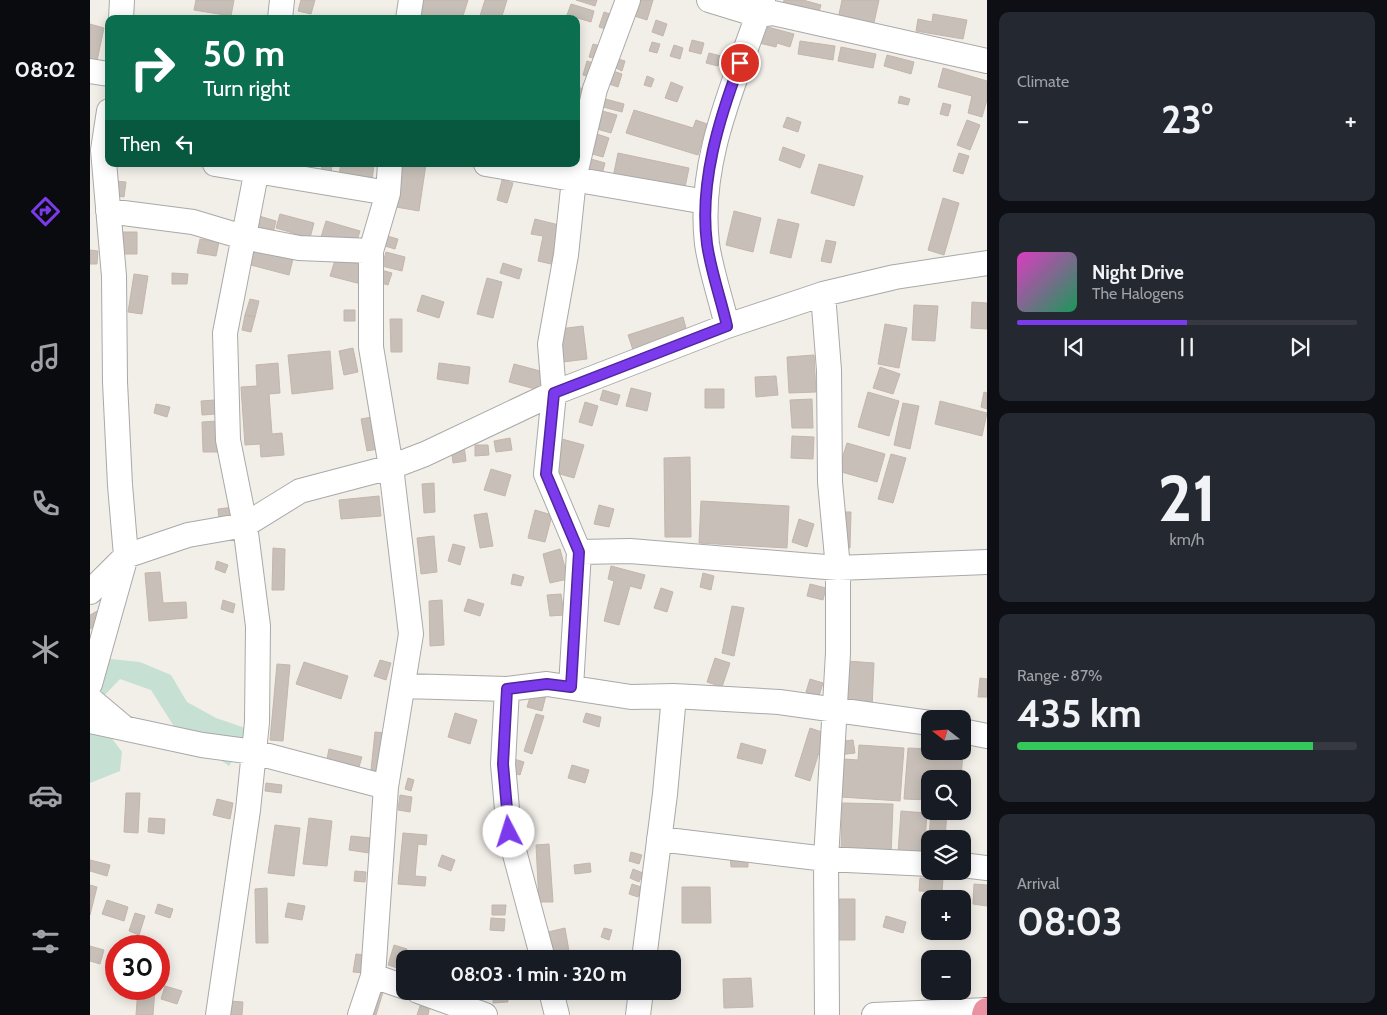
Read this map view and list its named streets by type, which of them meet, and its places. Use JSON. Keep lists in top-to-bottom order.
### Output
{
  "north": "left",
  "page": {
    "tabs": "08:02",
    "tile": [
      "Climate",
      ["21", "km/h"],
      ["Range · 87%", "435 km"],
      ["Arrival", "08:03"]
    ],
    "turn": ["50 m", "Turn right"],
    "heat": ["−", "23°", "+"],
    "then": "Then",
    "song": ["Night Drive", "The Halogens"],
    "map_buttons": ["+", "−"],
    "limit": "30",
    "trip": "08:03 · 1 min · 320 m"
  }
}
